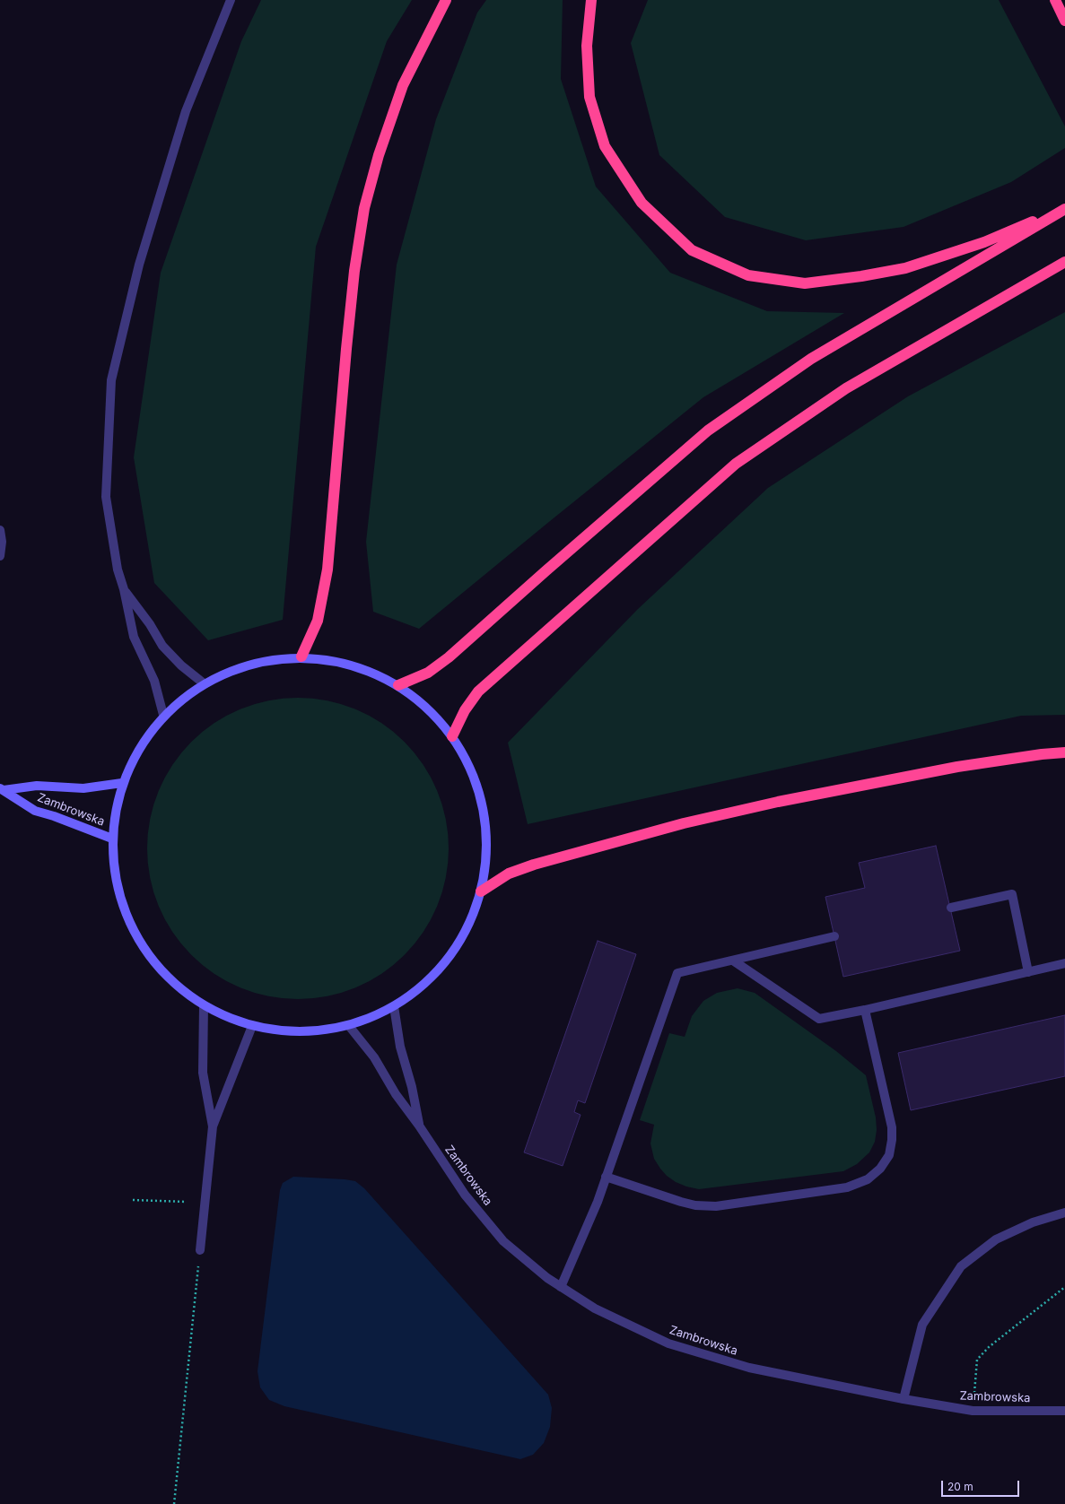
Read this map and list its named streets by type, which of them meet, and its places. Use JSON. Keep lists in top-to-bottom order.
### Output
{
  "streets": {
    "main road": ["Zambrowska"]
  },
  "scale_bar": "20 m"
}
